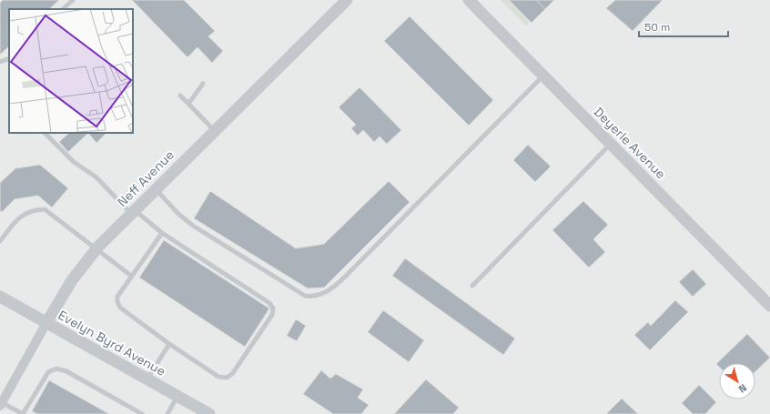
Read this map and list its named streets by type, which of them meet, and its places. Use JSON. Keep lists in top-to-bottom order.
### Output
{
  "streets": {
    "street": ["Deyerle Avenue", "Neff Avenue", "Evelyn Byrd Avenue"]
  },
  "crossings": [
    ["Neff Avenue", "Evelyn Byrd Avenue"]
  ],
  "scale_bar": "50 m",
  "north": "bottom right"
}
